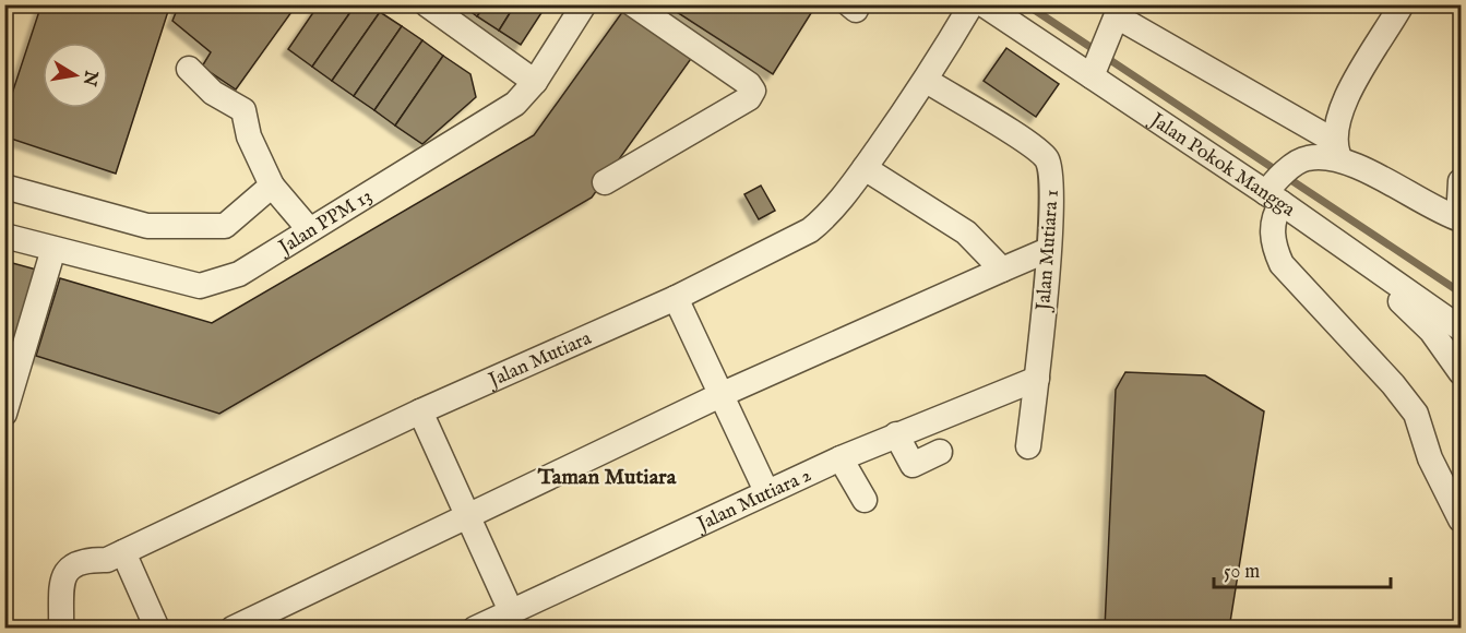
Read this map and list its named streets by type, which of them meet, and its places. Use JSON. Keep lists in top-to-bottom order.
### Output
{
  "streets": {
    "street": [
      "Jalan Pokok Mangga",
      "Jalan PPM 13",
      "Jalan Mutiara 1",
      "Jalan Mutiara",
      "Jalan Mutiara 2"
    ]
  },
  "crossings": [
    ["Jalan Mutiara 1", "Jalan Mutiara"],
    ["Jalan Mutiara 1", "Jalan Mutiara 2"]
  ],
  "districts": ["Taman Mutiara"],
  "scale_bar": "50 m",
  "north": "right"
}
